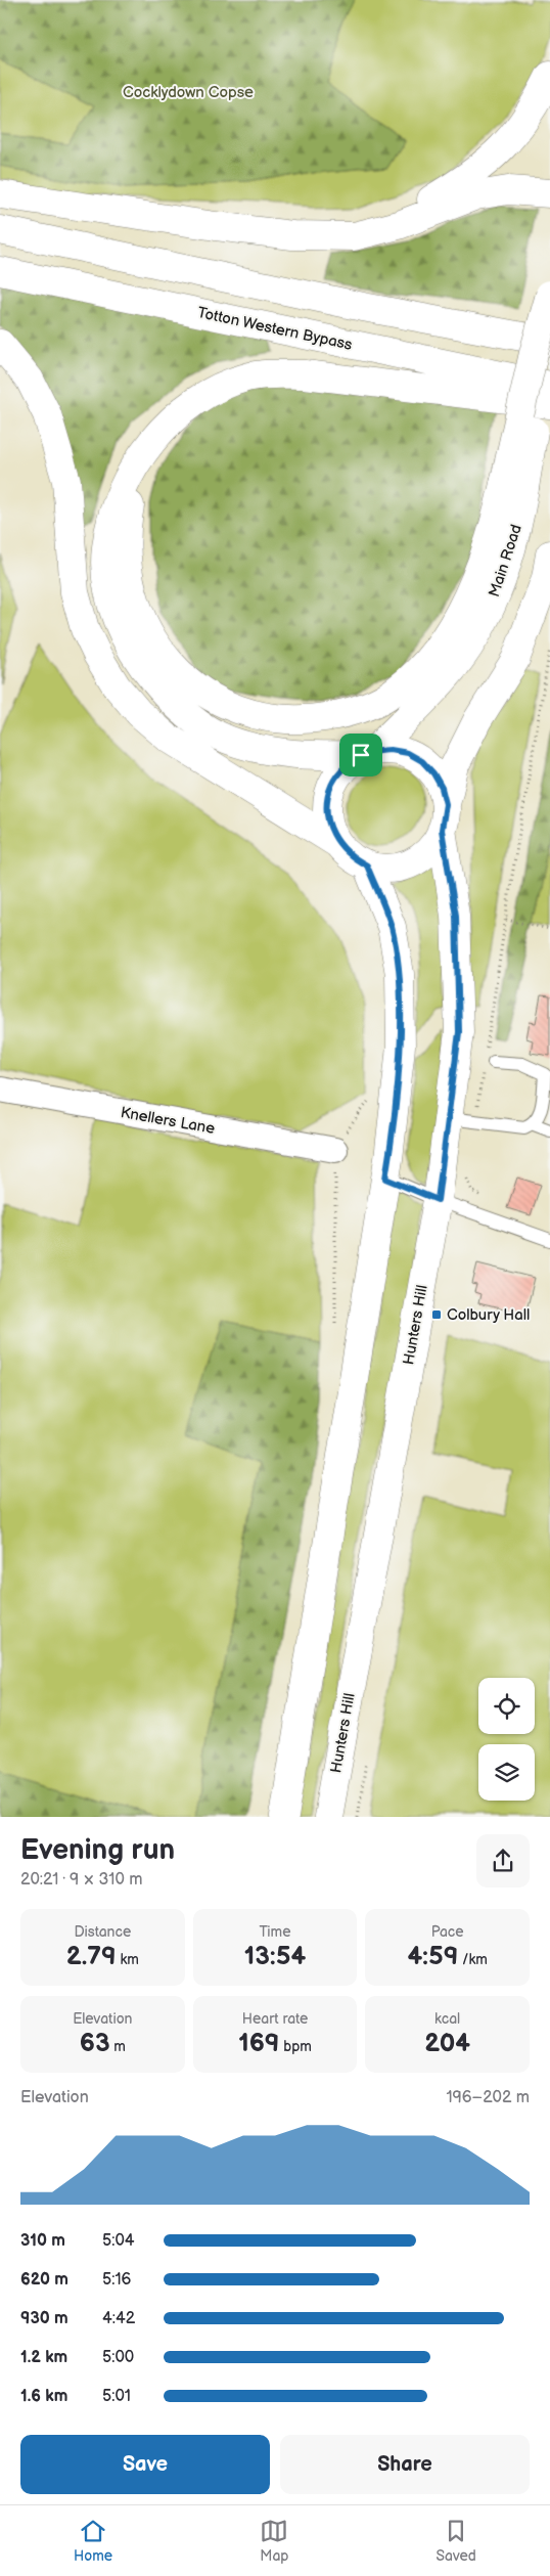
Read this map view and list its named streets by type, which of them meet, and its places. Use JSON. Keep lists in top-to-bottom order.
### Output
{
  "streets": {
    "main road": ["Totton Western Bypass", "Main Road", "Hunters Hill"],
    "street": ["Knellers Lane"]
  },
  "crossings": [
    ["Main Road", "Hunters Hill"]
  ],
  "parks": ["Cocklydown Copse"],
  "places": {
    "transit": ["Colbury Hall"]
  },
  "page": {
    "heading": ["Evening run", "20:21 · 9 × 310 m"],
    "stats": [
      ["Distance", "2.79 km"],
      ["Time", "13:54"],
      ["Pace", "4:59 /km"],
      ["Elevation", "63 m"],
      ["Heart rate", "169 bpm"],
      ["kcal", "204"]
    ],
    "chart": ["Elevation", "196–202 m"],
    "list": [
      {
        "name": "310 m",
        "note": "5:04"
      },
      {
        "name": "620 m",
        "note": "5:16"
      },
      {
        "name": "930 m",
        "note": "4:42"
      },
      {
        "name": "1.2 km",
        "note": "5:00"
      },
      {
        "name": "1.6 km",
        "note": "5:01"
      }
    ],
    "buttons": ["Save", "Share"],
    "tabs": ["Home", "Map", "Saved"]
  }
}
